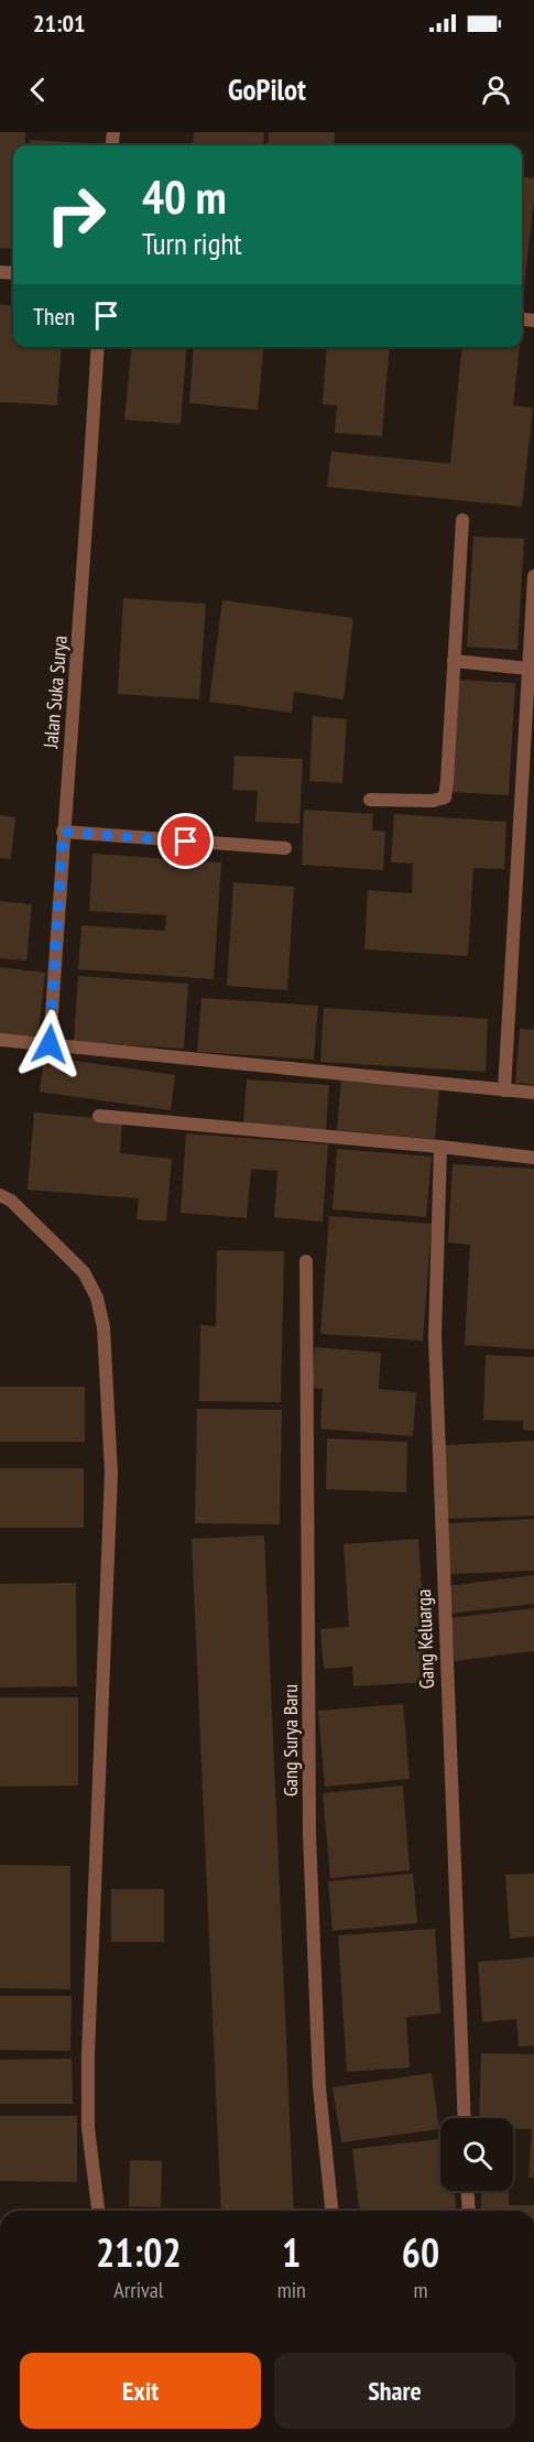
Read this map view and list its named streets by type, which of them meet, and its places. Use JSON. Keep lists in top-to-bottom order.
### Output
{
  "streets": {
    "street": ["Jalan Suka Surya", "Gang Keluarga", "Gang Surya Baru"]
  },
  "page": {
    "status": "21:01",
    "header": "GoPilot",
    "turn": ["40 m", "Turn right"],
    "then": "Then",
    "eta": [
      "21:02",
      "Arrival",
      "1",
      "min",
      "60",
      "m"
    ],
    "buttons": ["Exit", "Share"]
  }
}
